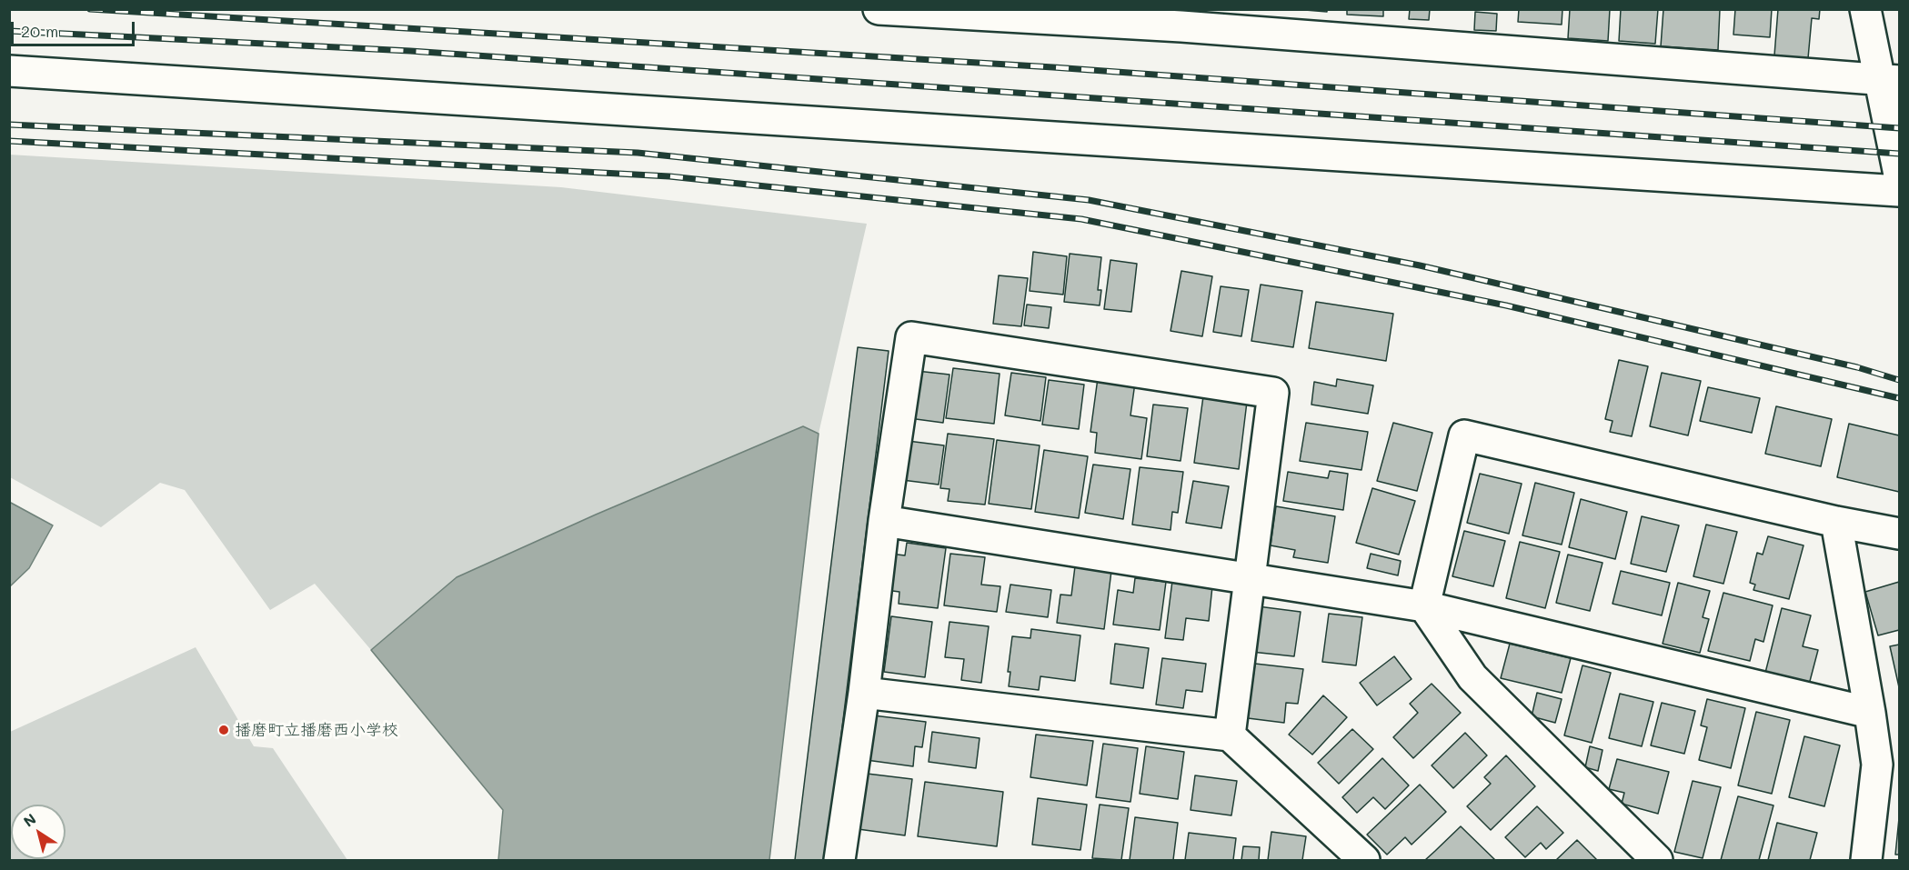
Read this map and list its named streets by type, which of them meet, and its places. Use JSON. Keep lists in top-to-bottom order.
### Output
{
  "places": ["播磨町立播磨西小学校"],
  "scale_bar": "20 m",
  "north": "top left"
}
